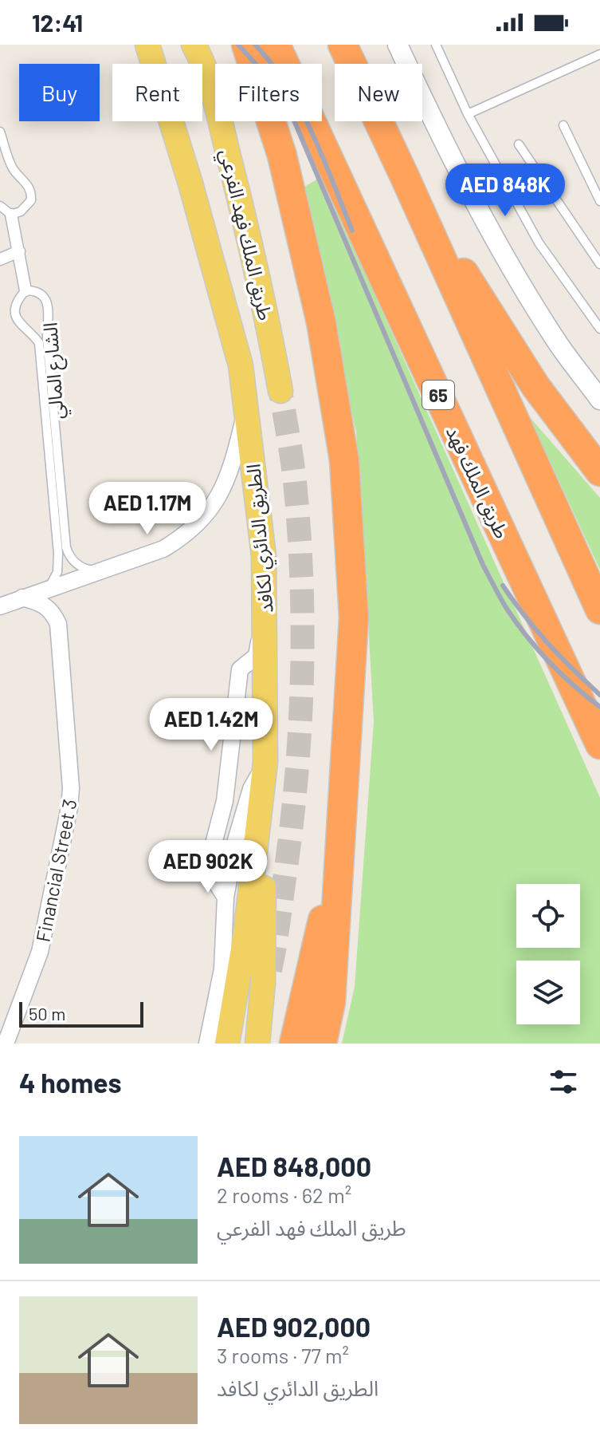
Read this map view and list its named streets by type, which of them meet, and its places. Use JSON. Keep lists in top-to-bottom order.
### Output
{
  "streets": {
    "highway": ["65", "طريق الملك فهد"],
    "main road": ["طريق الملك فهد الفرعي", "الطريق الدائري لكافد"],
    "street": ["Financial Street 3"],
    "lane": ["الشارع المالي"]
  },
  "scale_bar": "50 m",
  "page": {
    "status": "12:41",
    "chip": [
      "Buy",
      "Rent",
      "Filters",
      "New"
    ],
    "price": [
      "AED 848K",
      "AED 1.17M",
      "AED 1.42M",
      "AED 902K"
    ],
    "scale": "50 m",
    "heading": "4 homes",
    "list": [
      {
        "name": "AED 848,000",
        "note": "2 rooms · 62 m² · طريق الملك فهد الفرعي"
      },
      {
        "name": "AED 902,000",
        "note": "3 rooms · 77 m² · الطريق الدائري لكافد"
      }
    ]
  }
}
